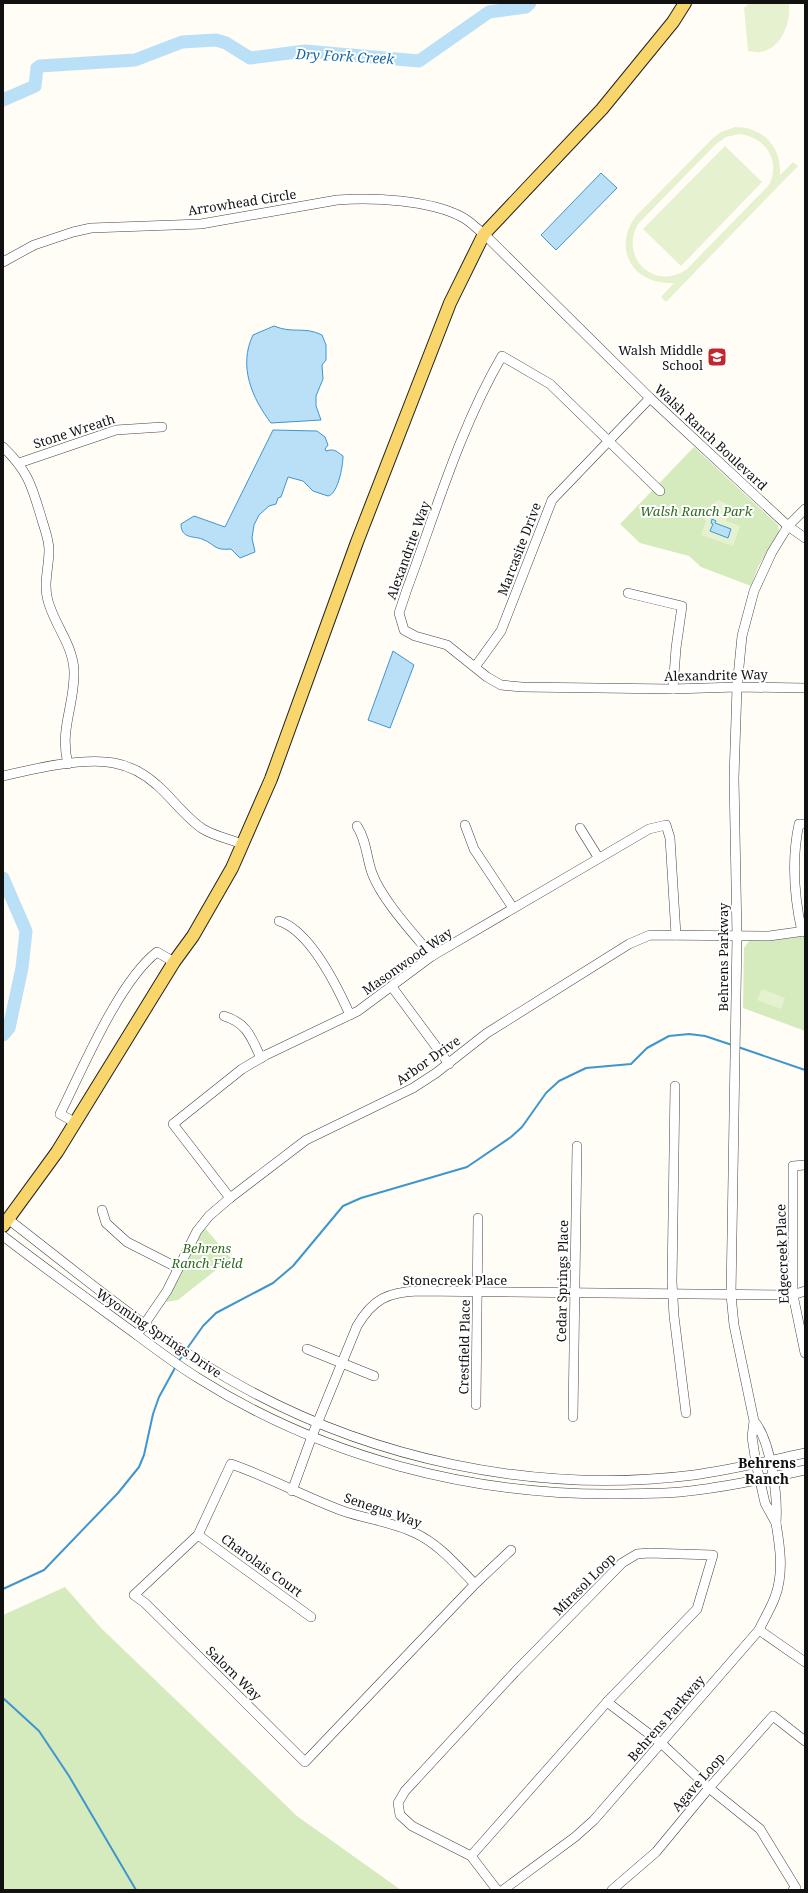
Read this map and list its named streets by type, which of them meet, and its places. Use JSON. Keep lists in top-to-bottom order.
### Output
{
  "streets": {
    "street": [
      "Arrowhead Circle",
      "Stone Wreath",
      "Walsh Ranch Boulevard",
      "Marcasite Drive",
      "Alexandrite Way",
      "Behrens Parkway",
      "Masonwood Way",
      "Arbor Drive",
      "Edgecreek Place",
      "Stonecreek Place",
      "Cedar Springs Place",
      "Wyoming Springs Drive",
      "Crestfield Place",
      "Senegus Way",
      "Charolais Court",
      "Mirasol Loop",
      "Salorn Way",
      "Agave Loop"
    ]
  },
  "crossings": [
    ["Arrowhead Circle", "Walsh Ranch Boulevard"],
    ["Walsh Ranch Boulevard", "Marcasite Drive"],
    ["Walsh Ranch Boulevard", "Behrens Parkway"],
    ["Marcasite Drive", "Alexandrite Way"],
    ["Alexandrite Way", "Behrens Parkway"],
    ["Behrens Parkway", "Arbor Drive"],
    ["Behrens Parkway", "Stonecreek Place"],
    ["Behrens Parkway", "Wyoming Springs Drive"],
    ["Masonwood Way", "Arbor Drive"],
    ["Arbor Drive", "Wyoming Springs Drive"],
    ["Edgecreek Place", "Stonecreek Place"],
    ["Stonecreek Place", "Cedar Springs Place"],
    ["Stonecreek Place", "Wyoming Springs Drive"],
    ["Stonecreek Place", "Crestfield Place"],
    ["Senegus Way", "Salorn Way"],
    ["Charolais Court", "Salorn Way"]
  ],
  "districts": ["Behrens Ranch"],
  "water": ["Dry Fork Creek"],
  "parks": ["Walsh Ranch Park", "Behrens Ranch Field"],
  "places": {
    "school or university": ["Walsh Middle School"]
  }
}
